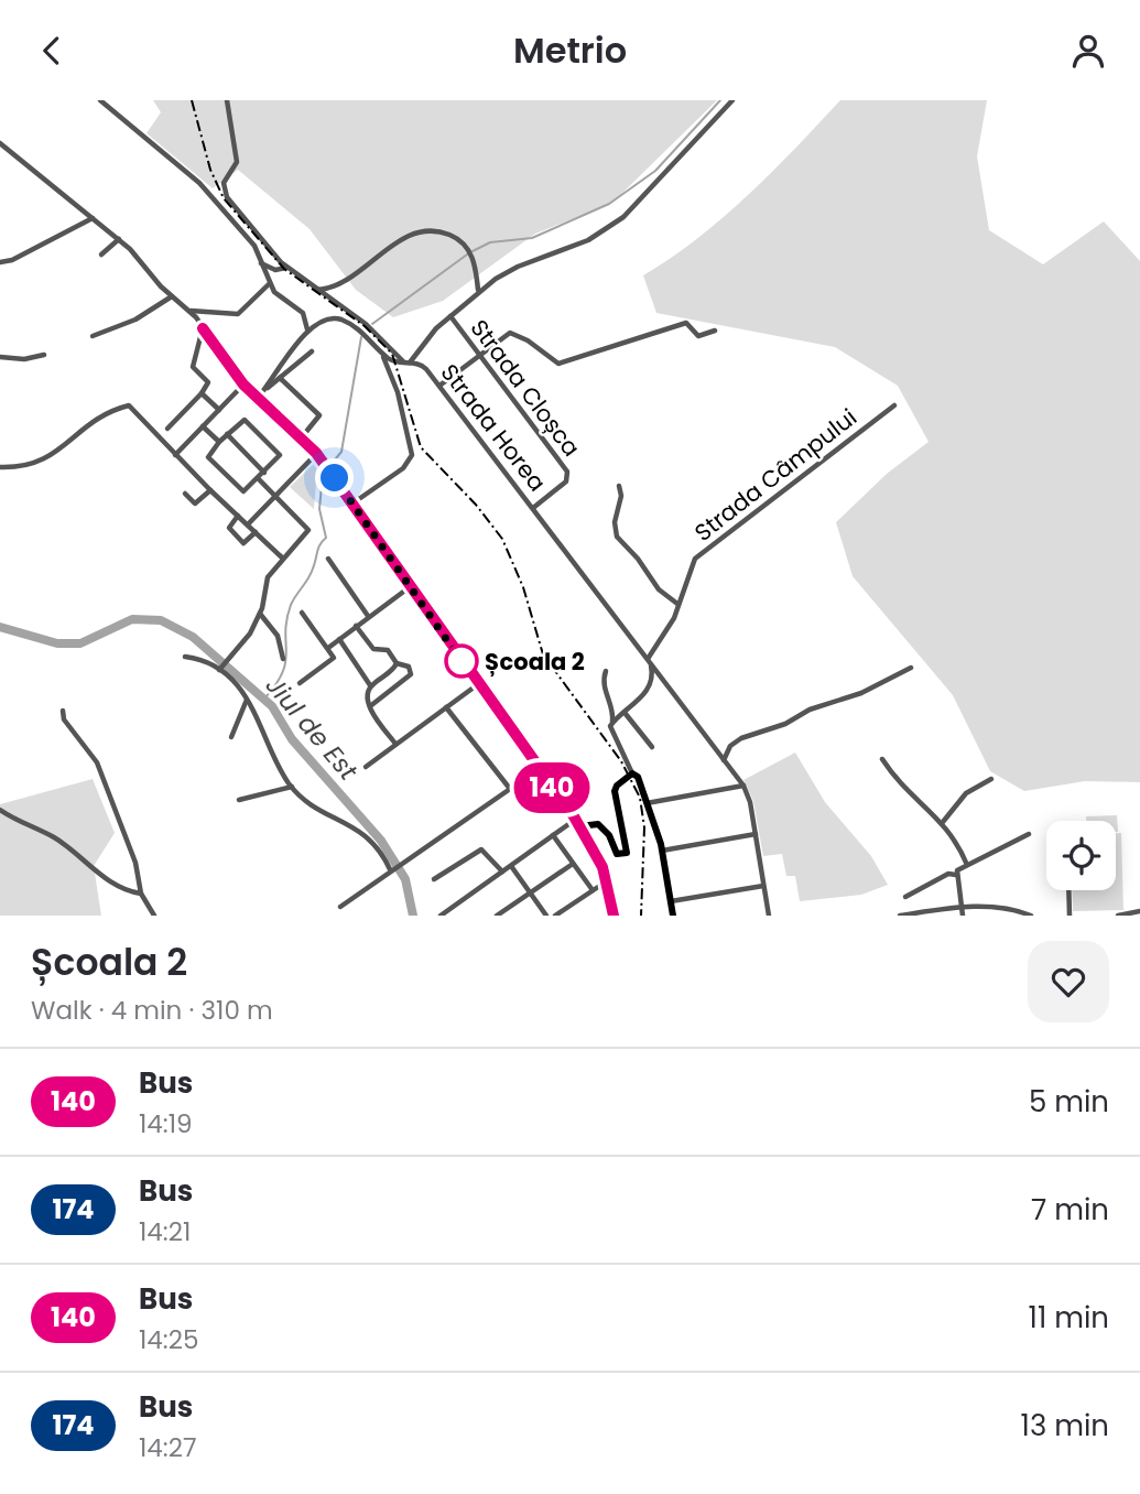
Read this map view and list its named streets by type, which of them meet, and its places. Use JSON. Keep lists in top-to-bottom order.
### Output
{
  "streets": {
    "street": ["Strada Cloșca", "Strada Horea", "Strada Câmpului"]
  },
  "crossings": [
    ["Strada Cloșca", "Strada Horea"],
    ["Strada Horea", "Strada Câmpului"]
  ],
  "water": ["Jiul de Est"],
  "places": ["Școala 2"],
  "lines": ["bus line 140"],
  "page": {
    "header": "Metrio",
    "on_map": "140",
    "heading": ["Școala 2", "Walk · 4 min · 310 m"],
    "list": [
      {
        "mark": "140",
        "name": "Bus",
        "note": "14:19",
        "value": "5 min"
      },
      {
        "mark": "174",
        "name": "Bus",
        "note": "14:21",
        "value": "7 min"
      },
      {
        "mark": "140",
        "name": "Bus",
        "note": "14:25",
        "value": "11 min"
      },
      {
        "mark": "174",
        "name": "Bus",
        "note": "14:27",
        "value": "13 min"
      }
    ]
  }
}
